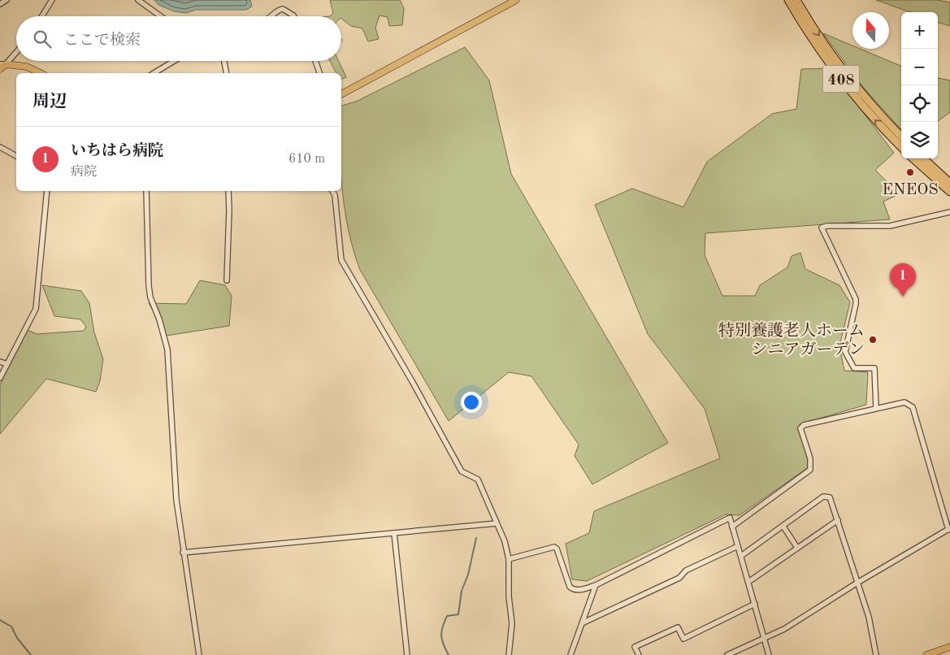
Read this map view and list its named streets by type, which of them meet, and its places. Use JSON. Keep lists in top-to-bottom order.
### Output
{
  "streets": {
    "highway": ["408"]
  },
  "places": ["ENEOS", "特別養護老人ホーム シニアガーデン"],
  "north": "top",
  "page": {
    "map_buttons": ["+", "−"],
    "search": "ここで検索",
    "heading": "周辺",
    "list": [
      {
        "mark": "1",
        "name": "いちはら病院",
        "note": "病院",
        "value": "610 m"
      }
    ],
    "pins": "1"
  }
}
